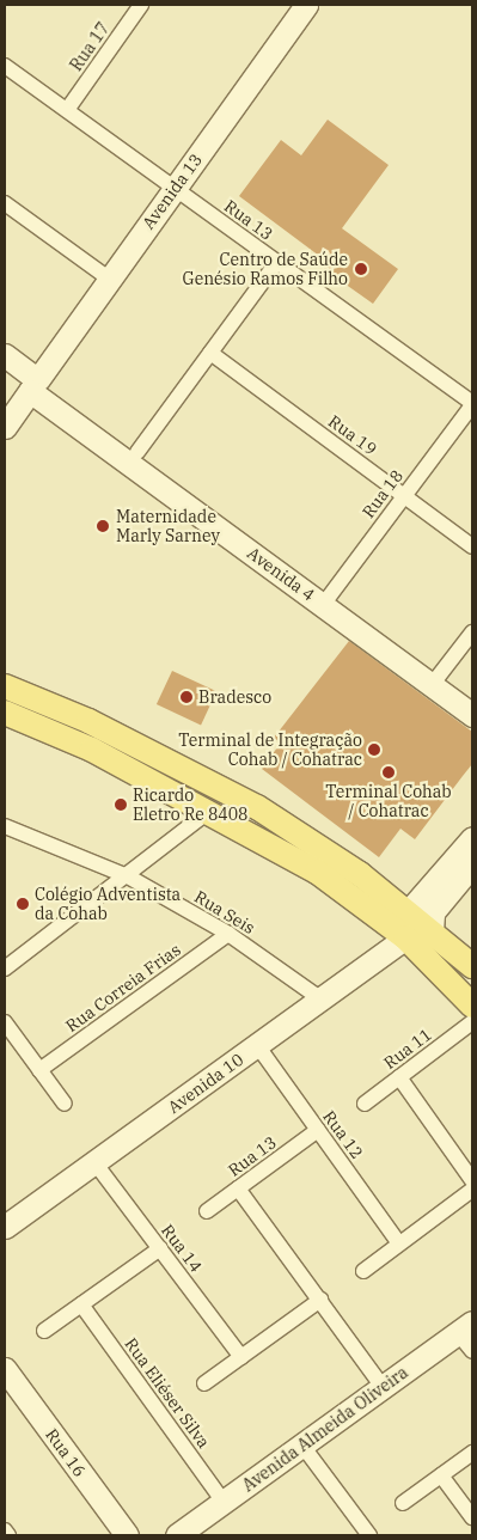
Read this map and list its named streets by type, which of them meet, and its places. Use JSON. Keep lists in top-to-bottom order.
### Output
{
  "streets": {
    "street": [
      "Rua 17",
      "Avenida 13",
      "Rua 13",
      "Rua 19",
      "Rua 18",
      "Avenida 4",
      "Rua Seis",
      "Rua Correia Frias",
      "Rua 11",
      "Avenida 10",
      "Rua 12",
      "Rua 14",
      "Rua Eliéser Silva",
      "Avenida Almeida Oliveira",
      "Rua 16"
    ]
  },
  "crossings": [
    ["Rua 17", "Rua 13"],
    ["Avenida 13", "Rua 13"],
    ["Avenida 13", "Avenida 4"],
    ["Rua 13", "Rua 18"],
    ["Rua 13", "Rua 12"],
    ["Rua 19", "Rua 18"],
    ["Rua 18", "Avenida 4"],
    ["Rua Seis", "Rua Correia Frias"],
    ["Rua Seis", "Avenida 10"],
    ["Avenida 10", "Rua 12"],
    ["Avenida 10", "Rua 14"],
    ["Rua Eliéser Silva", "Avenida Almeida Oliveira"]
  ],
  "places": [
    "Centro de Saúde Genésio Ramos Filho",
    "Maternidade Marly Sarney",
    "Bradesco",
    "Terminal de Integração Cohab / Cohatrac",
    "Terminal Cohab / Cohatrac",
    "Ricardo Eletro Re 8408",
    "Colégio Adventista da Cohab"
  ]
}
